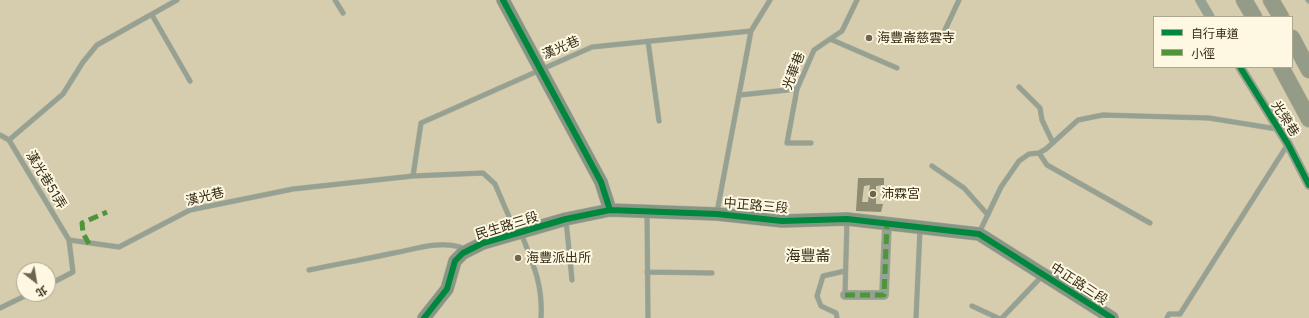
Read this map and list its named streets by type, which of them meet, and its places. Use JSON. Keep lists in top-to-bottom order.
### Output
{
  "streets": {
    "street": ["光榮巷", "中正路三段", "民生路三段"],
    "lane": ["漢光巷", "光華巷", "漢光巷51弄"]
  },
  "crossings": [
    ["漢光巷", "漢光巷51弄"],
    ["漢光巷", "民生路三段"],
    ["中正路三段", "民生路三段"]
  ],
  "districts": ["海豐崙"],
  "places": ["海豐崙慈雲寺", "沛霖宮", "海豐派出所"],
  "legend": ["自行車道", "小徑"],
  "north": "bottom right"
}
